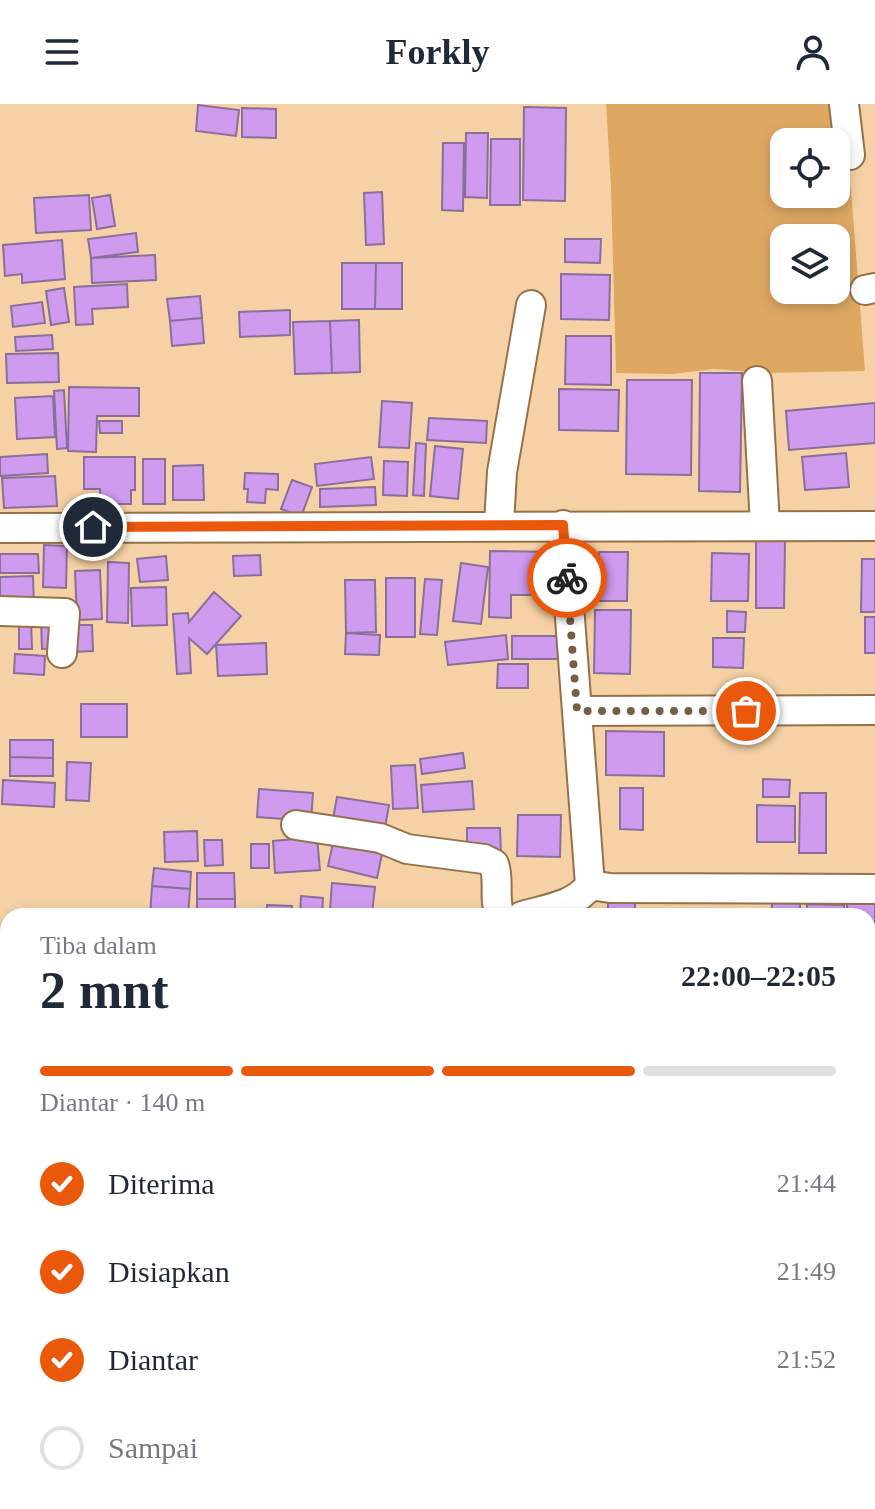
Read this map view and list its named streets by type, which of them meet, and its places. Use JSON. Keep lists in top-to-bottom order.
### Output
{
  "page": {
    "header": "Forkly",
    "heading": ["2 mnt", "Tiba dalam", "22:00–22:05"],
    "bar": "Diantar · 140 m",
    "list": [
      ["Diterima", "21:44"],
      ["Disiapkan", "21:49"],
      ["Diantar", "21:52"],
      "Sampai"
    ]
  }
}
